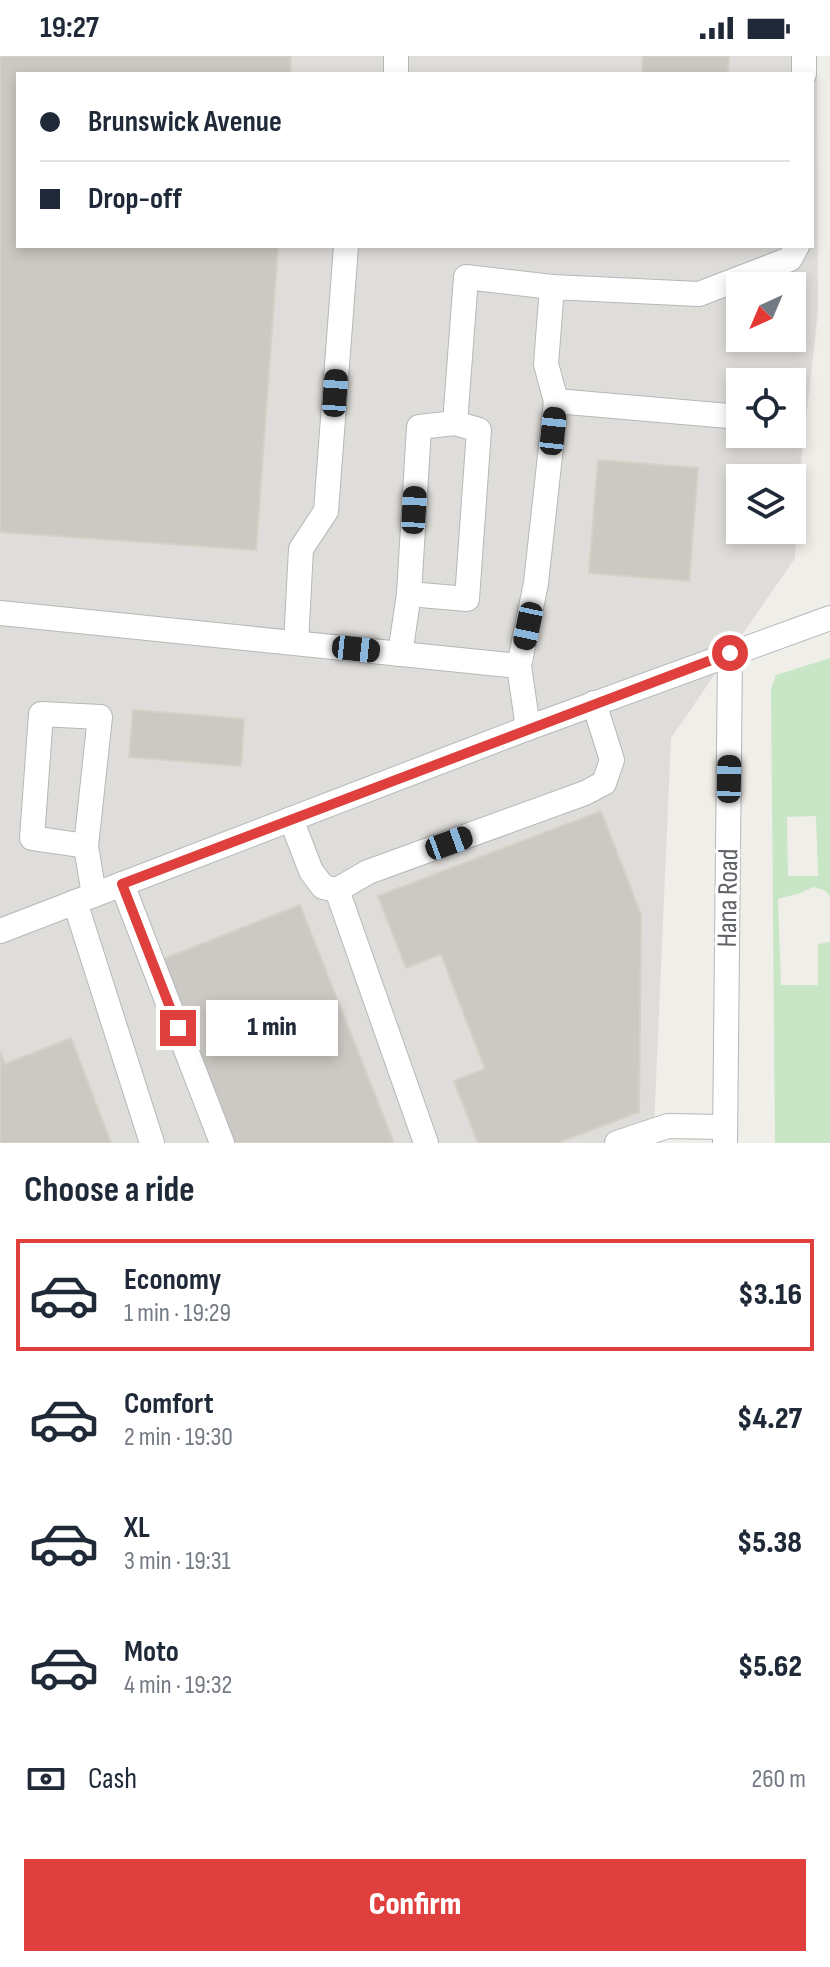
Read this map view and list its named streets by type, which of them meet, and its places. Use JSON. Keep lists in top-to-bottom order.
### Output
{
  "streets": {
    "street": ["Hana Road"]
  },
  "north": "bottom left",
  "page": {
    "status": "19:27",
    "banner": ["Brunswick Avenue", "Drop-off"],
    "bubble": "1 min",
    "heading": "Choose a ride",
    "list": [
      {
        "name": "Economy",
        "note": "1 min · 19:29",
        "value": "$3.16"
      },
      {
        "name": "Comfort",
        "note": "2 min · 19:30",
        "value": "$4.27"
      },
      {
        "name": "XL",
        "note": "3 min · 19:31",
        "value": "$5.38"
      },
      {
        "name": "Moto",
        "note": "4 min · 19:32",
        "value": "$5.62"
      }
    ],
    "pay": ["Cash", "260 m"],
    "buttons": "Confirm"
  }
}
